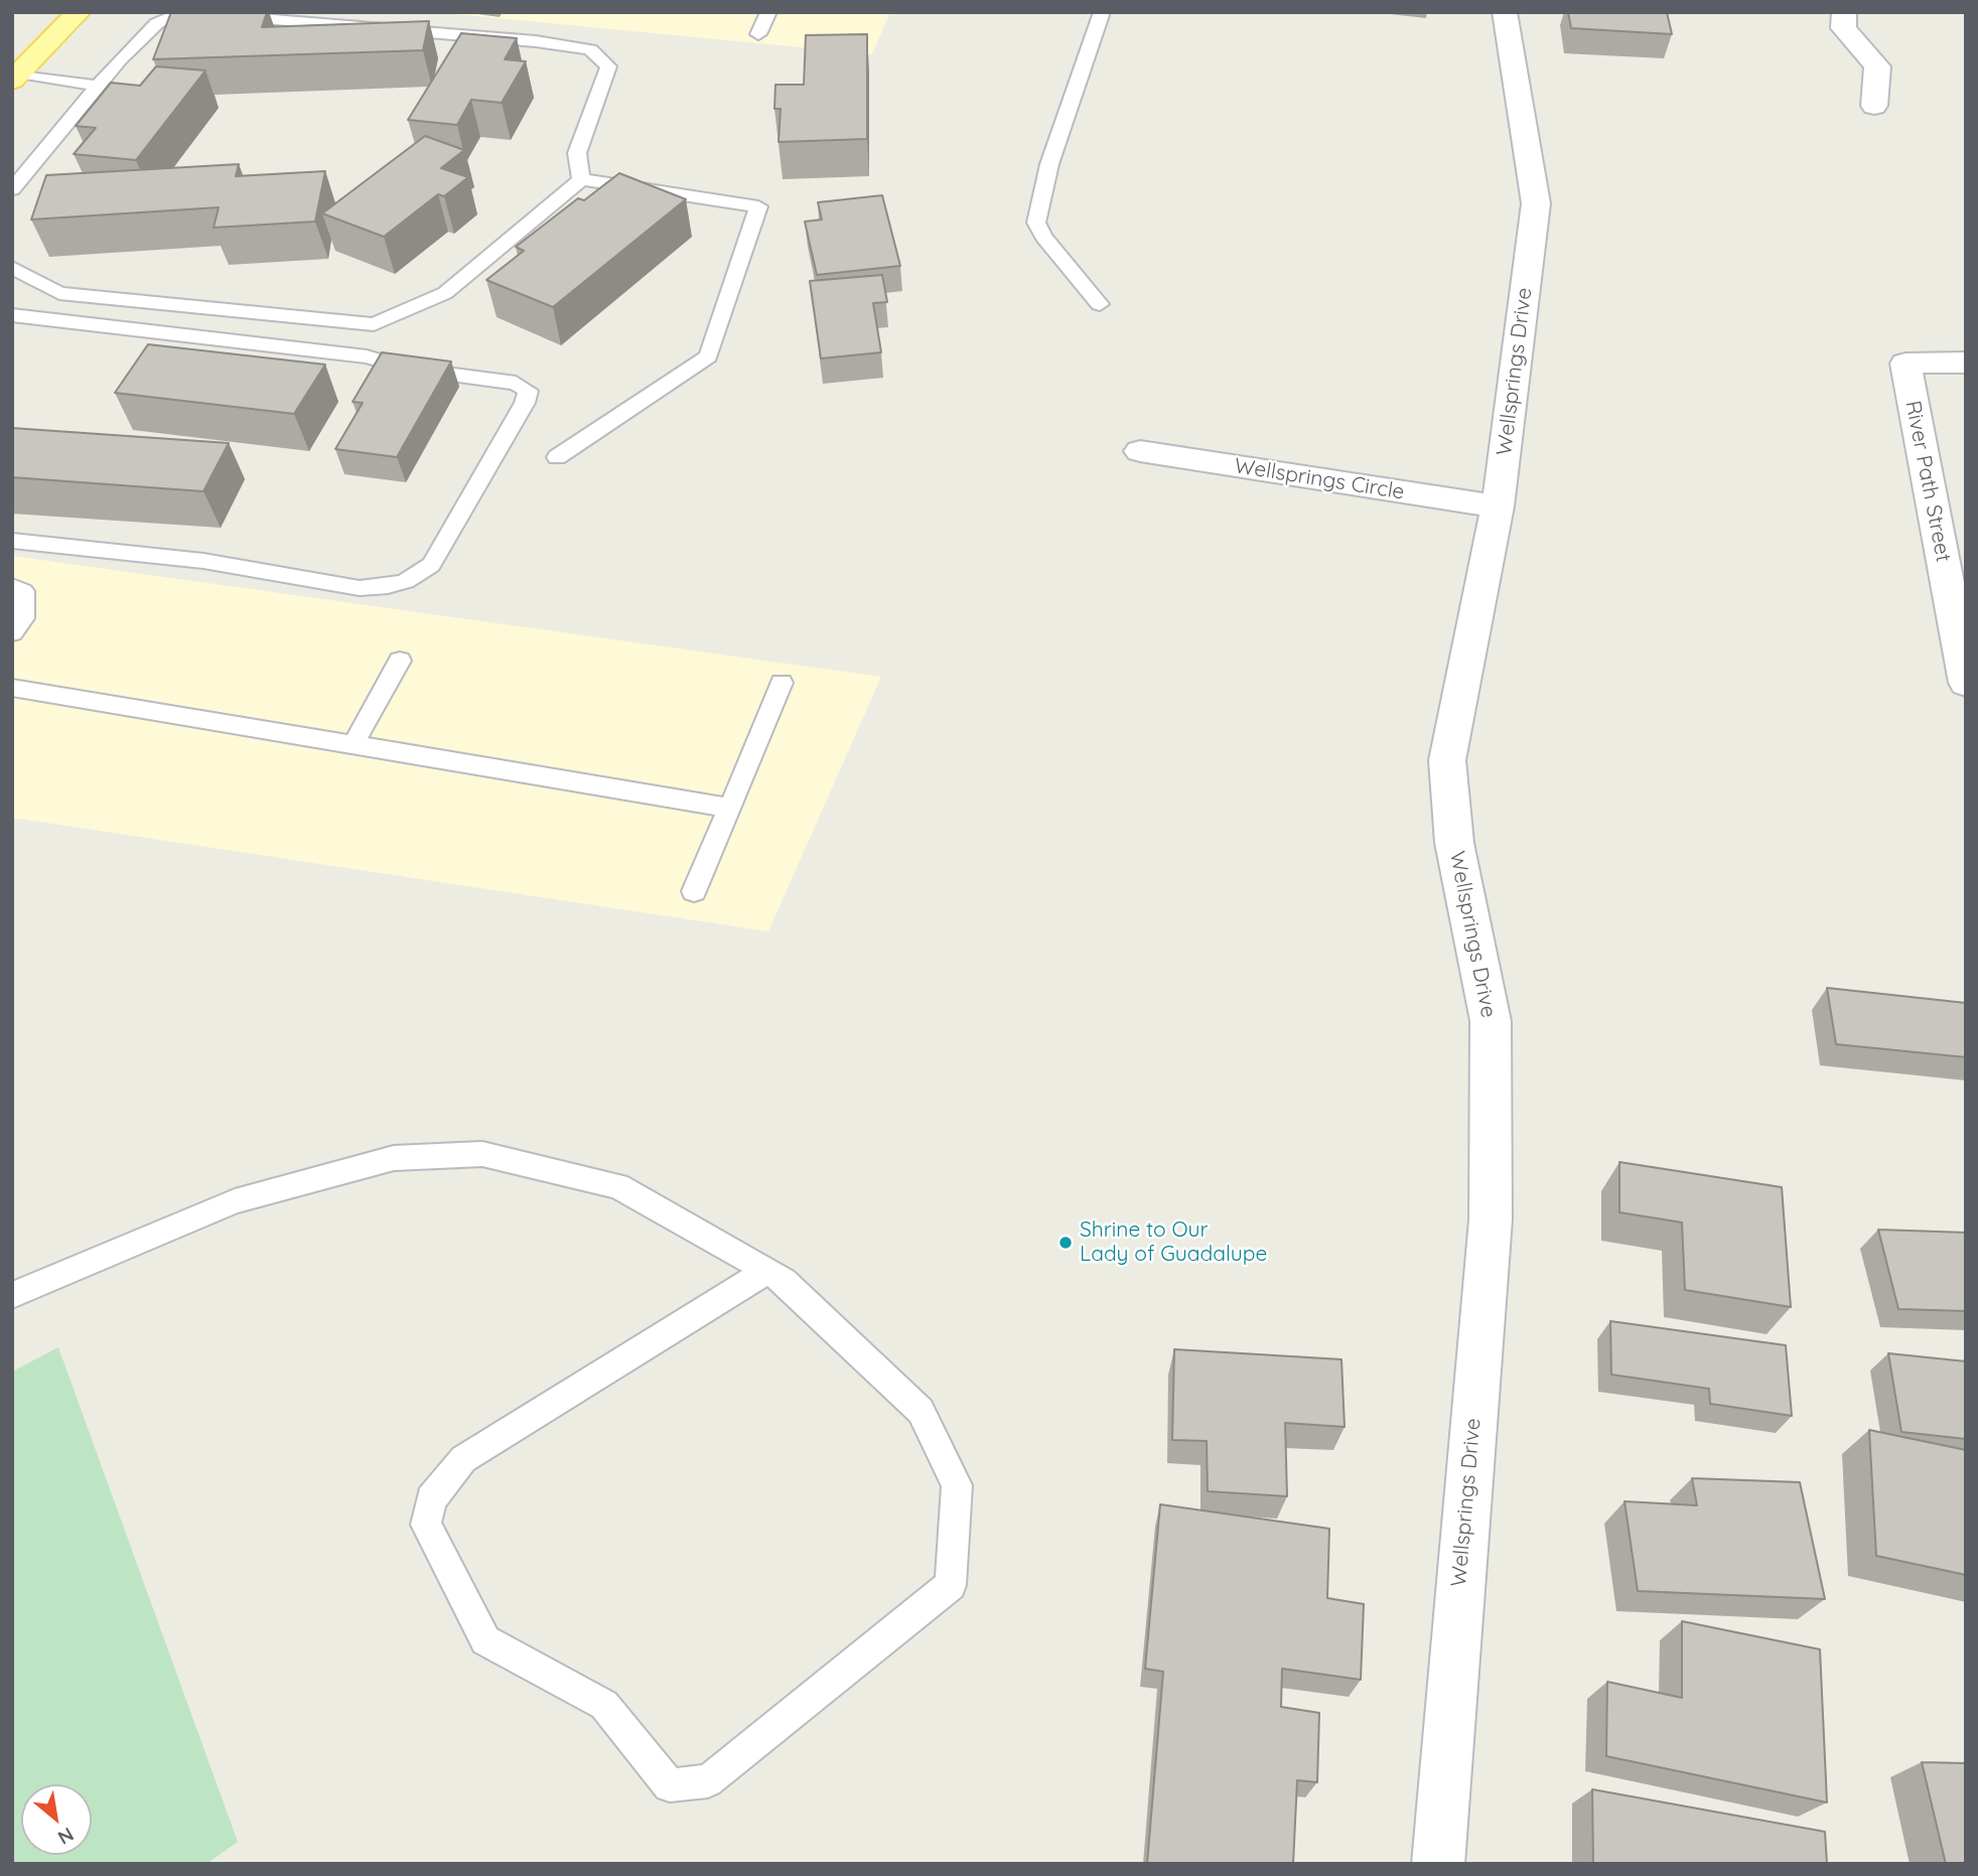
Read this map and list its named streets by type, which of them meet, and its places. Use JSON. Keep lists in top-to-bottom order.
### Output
{
  "streets": {
    "street": ["Wellsprings Drive", "Wellsprings Circle", "River Path Street"]
  },
  "crossings": [
    ["Wellsprings Drive", "Wellsprings Circle"]
  ],
  "places": ["Shrine to Our Lady of Guadalupe"],
  "north": "bottom right"
}
